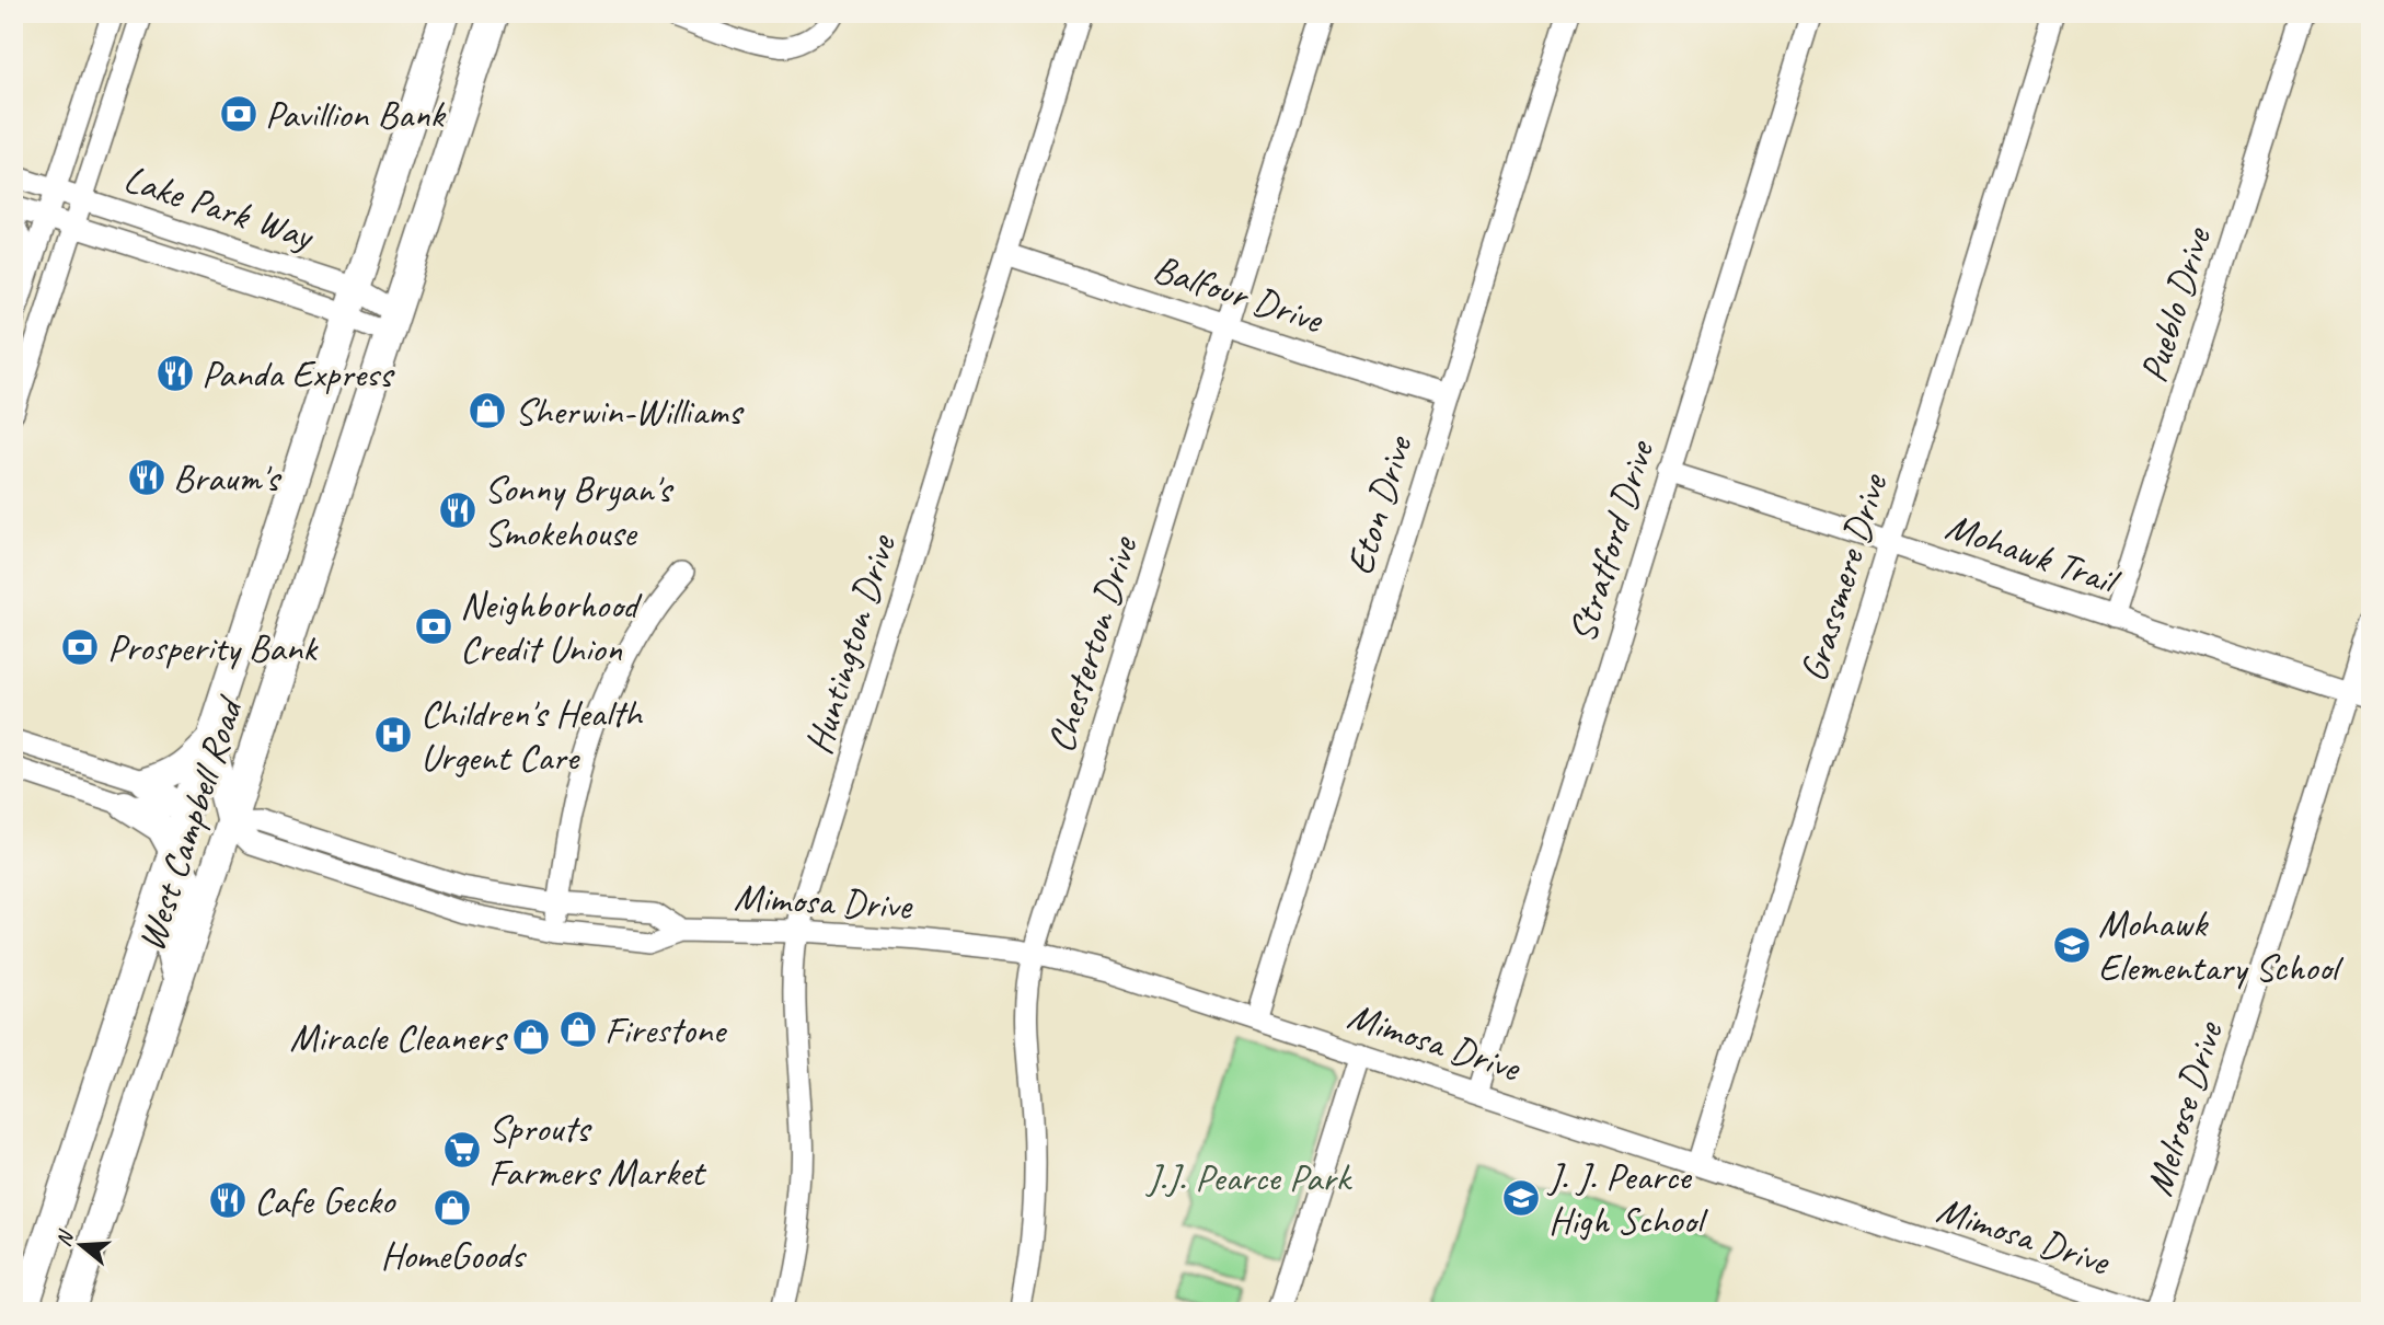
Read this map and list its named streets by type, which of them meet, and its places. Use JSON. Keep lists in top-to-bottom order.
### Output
{
  "streets": {
    "main road": ["West Campbell Road"],
    "street": [
      "Lake Park Way",
      "Balfour Drive",
      "Pueblo Drive",
      "Eton Drive",
      "Stratford Drive",
      "Mohawk Trail",
      "Grassmere Drive",
      "Huntington Drive",
      "Chesterton Drive",
      "Mimosa Drive",
      "Melrose Drive"
    ]
  },
  "crossings": [
    ["Lake Park Way", "West Campbell Road"],
    ["Balfour Drive", "Eton Drive"],
    ["Balfour Drive", "Huntington Drive"],
    ["Balfour Drive", "Chesterton Drive"],
    ["Pueblo Drive", "Mohawk Trail"],
    ["Eton Drive", "Mimosa Drive"],
    ["Stratford Drive", "Mohawk Trail"],
    ["Stratford Drive", "Mimosa Drive"],
    ["Mohawk Trail", "Grassmere Drive"],
    ["Mohawk Trail", "Melrose Drive"],
    ["Grassmere Drive", "Mimosa Drive"],
    ["Huntington Drive", "Mimosa Drive"],
    ["Chesterton Drive", "Mimosa Drive"],
    ["West Campbell Road", "Mimosa Drive"]
  ],
  "parks": ["J.J. Pearce Park"],
  "places": {
    "bank": ["Pavillion Bank", "Neighborhood Credit Union", "Prosperity Bank"],
    "restaurant": [
      "Panda Express",
      "Braum's",
      "Sonny Bryan's Smokehouse",
      "Cafe Gecko"
    ],
    "shop": [
      "Sherwin-Williams",
      "Firestone",
      "Miracle Cleaners",
      "HomeGoods"
    ],
    "hospital": ["Children's Health Urgent Care"],
    "school or university": ["Mohawk Elementary School", "J. J. Pearce High School"],
    "supermarket": ["Sprouts Farmers Market"]
  },
  "north": "left"
}
